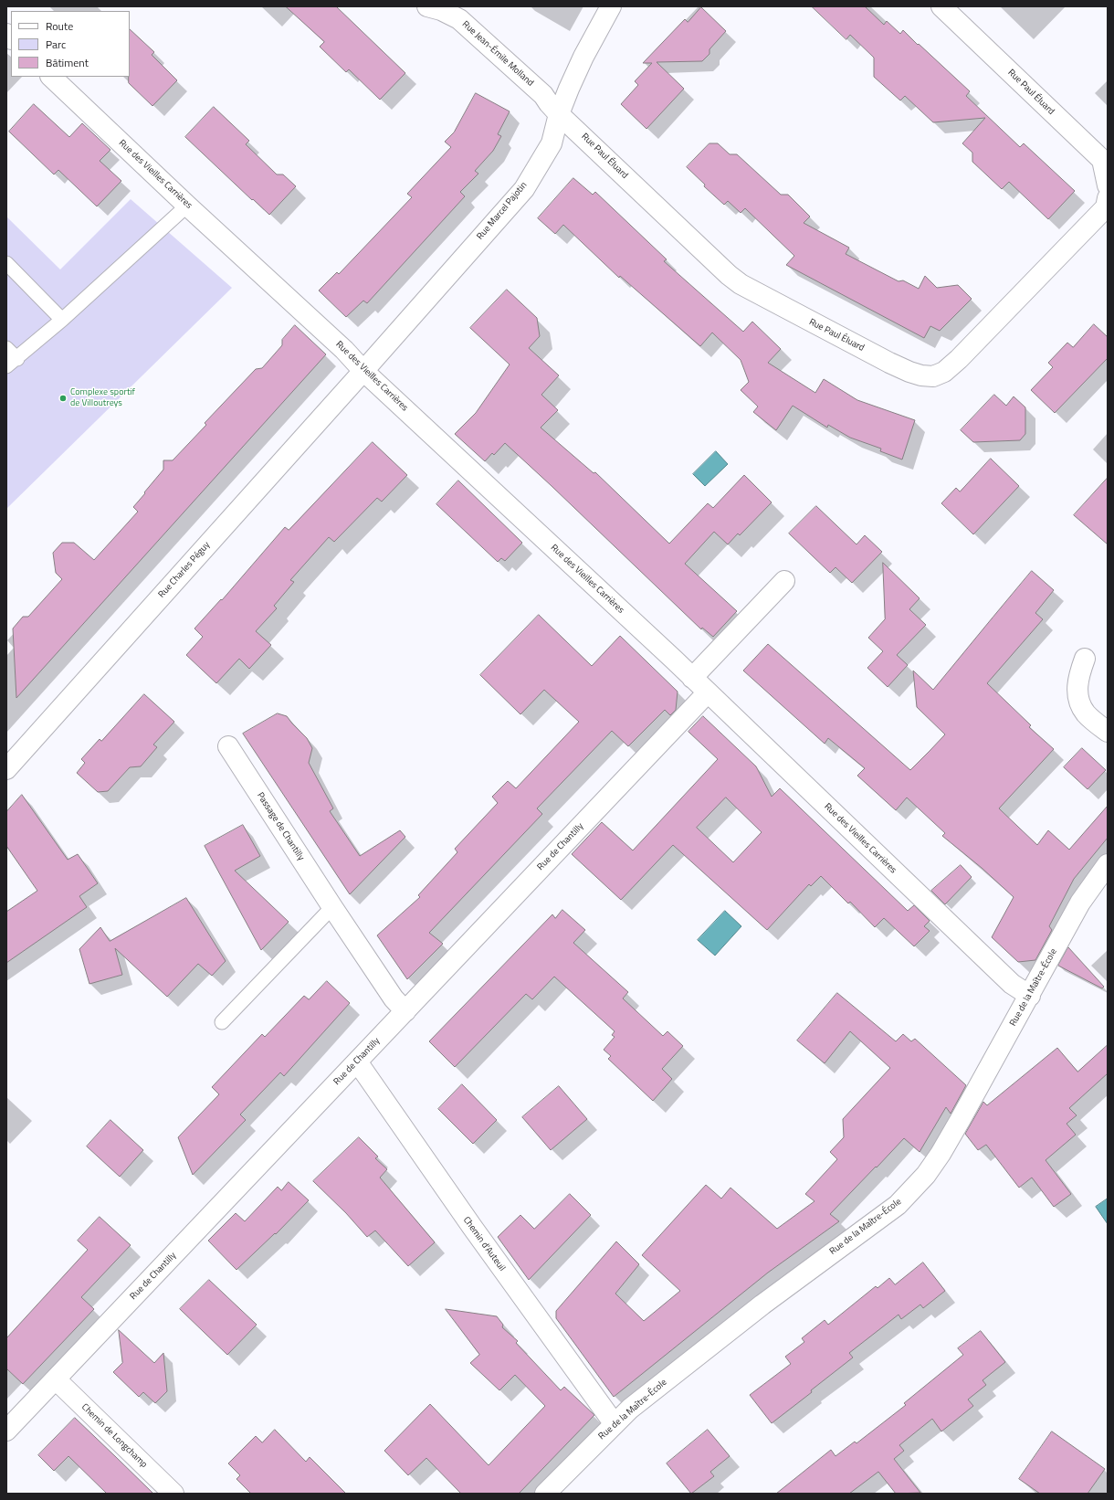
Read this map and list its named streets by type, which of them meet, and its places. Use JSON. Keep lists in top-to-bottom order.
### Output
{
  "streets": {
    "street": [
      "Rue Jean-Émile Molland",
      "Rue Paul Éluard",
      "Rue des Vieilles Carrières",
      "Rue Marcel Pajotin",
      "Rue Charles Péguy",
      "Passage de Chantilly",
      "Rue de Chantilly",
      "Rue de la Maître-École",
      "Chemin d'Auteuil",
      "Chemin de Longchamp"
    ]
  },
  "crossings": [
    ["Rue Jean-Émile Molland", "Rue Paul Éluard"],
    ["Rue Jean-Émile Molland", "Rue Marcel Pajotin"],
    ["Rue Paul Éluard", "Rue Marcel Pajotin"],
    ["Rue des Vieilles Carrières", "Rue Marcel Pajotin"],
    ["Rue des Vieilles Carrières", "Rue Charles Péguy"],
    ["Rue des Vieilles Carrières", "Rue de Chantilly"],
    ["Rue des Vieilles Carrières", "Rue de la Maître-École"],
    ["Rue Marcel Pajotin", "Rue Charles Péguy"],
    ["Passage de Chantilly", "Rue de Chantilly"],
    ["Rue de Chantilly", "Chemin d'Auteuil"],
    ["Rue de Chantilly", "Chemin de Longchamp"],
    ["Rue de la Maître-École", "Chemin d'Auteuil"]
  ],
  "places": ["Complexe sportif de Villoutreys"],
  "legend": ["Route", "Parc", "Bâtiment"]
}
